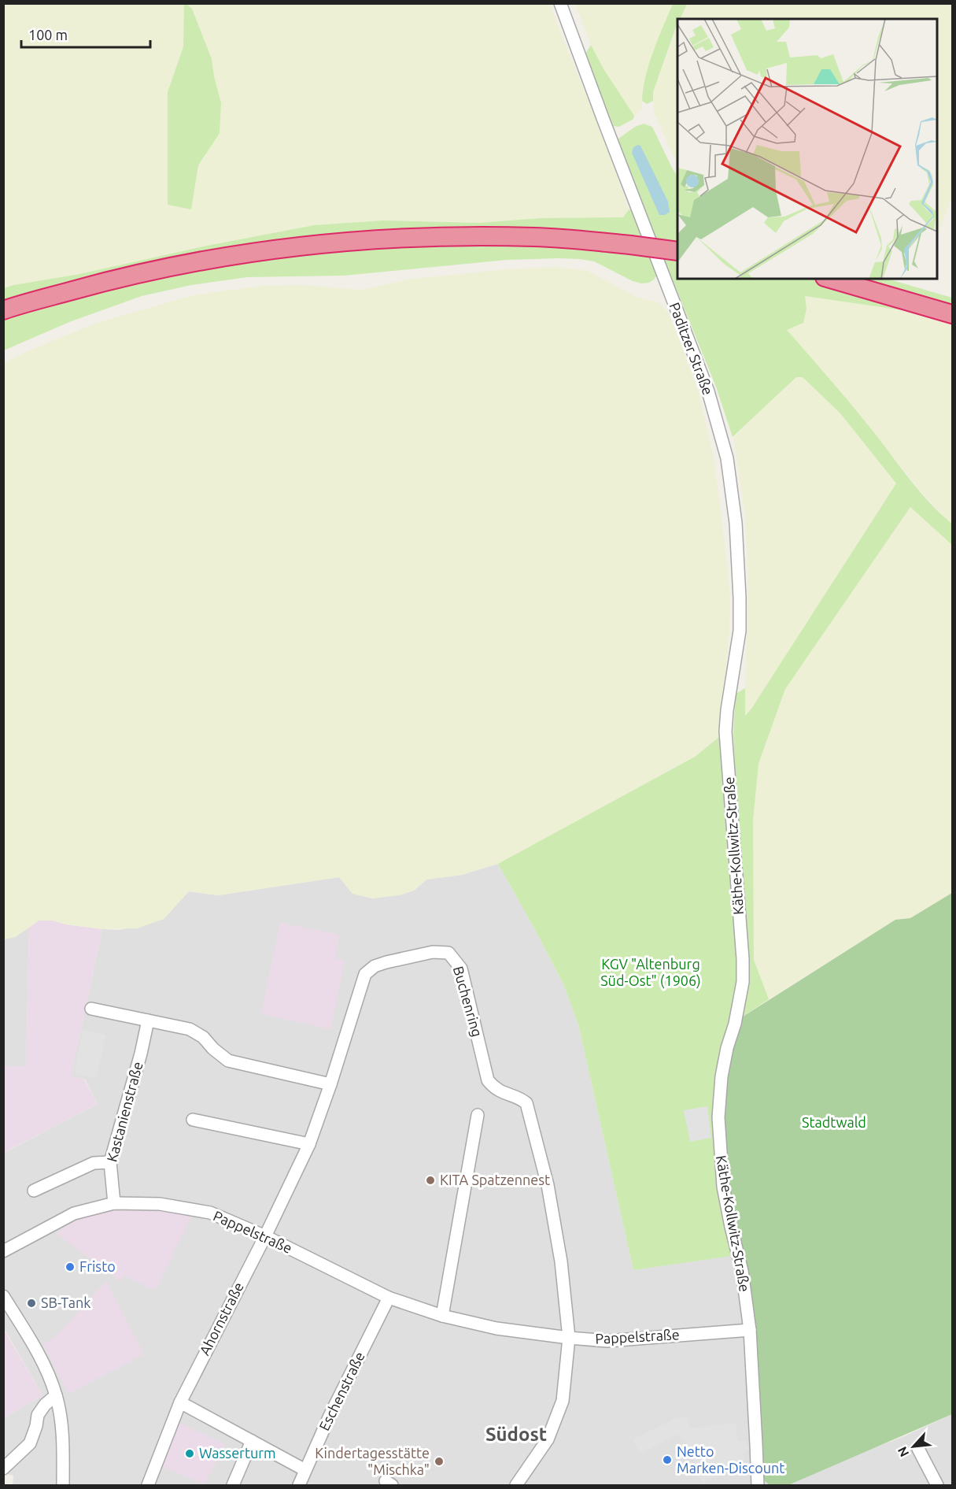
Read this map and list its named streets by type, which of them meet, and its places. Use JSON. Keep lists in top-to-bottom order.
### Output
{
  "streets": {
    "street": [
      "Paditzer Straße",
      "Käthe-Kollwitz-Straße",
      "Buchenring",
      "Kastanienstraße",
      "Pappelstraße",
      "Ahornstraße",
      "Eschenstraße"
    ]
  },
  "crossings": [
    ["Paditzer Straße", "Käthe-Kollwitz-Straße"],
    ["Käthe-Kollwitz-Straße", "Pappelstraße"],
    ["Buchenring", "Pappelstraße"],
    ["Buchenring", "Ahornstraße"],
    ["Kastanienstraße", "Pappelstraße"],
    ["Pappelstraße", "Ahornstraße"],
    ["Pappelstraße", "Eschenstraße"]
  ],
  "districts": ["Südost"],
  "parks": ["KGV \"Altenburg Süd-Ost\" (1906)", "Stadtwald"],
  "places": [
    "KITA Spatzennest",
    "Fristo",
    "SB-Tank",
    "Wasserturm",
    "Netto Marken-Discount",
    "Kindertagesstätte \"Mischka\""
  ],
  "scale_bar": "100 m",
  "north": "bottom left"
}
